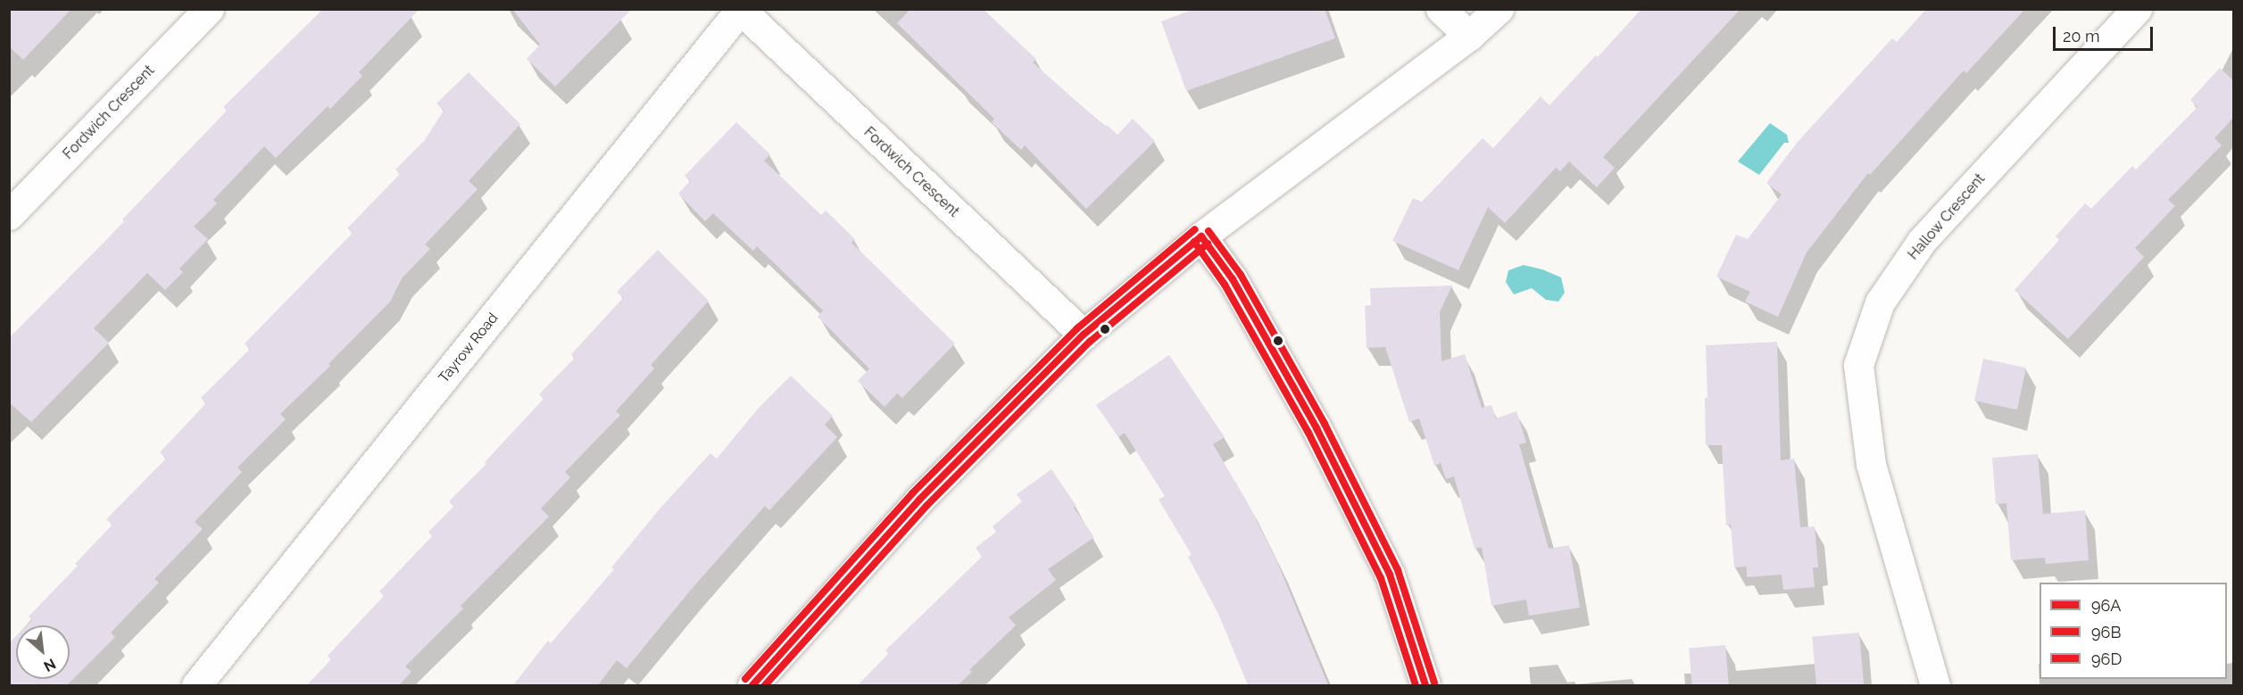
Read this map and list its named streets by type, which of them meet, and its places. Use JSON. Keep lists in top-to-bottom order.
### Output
{
  "streets": {
    "street": ["Fordwich Crescent", "Hallow Crescent", "Tayrow Road"]
  },
  "crossings": [
    ["Fordwich Crescent", "Tayrow Road"]
  ],
  "lines": ["transit line 96D", "transit line 96A", "transit line 96B"],
  "legend": ["96A", "96B", "96D"],
  "scale_bar": "20 m",
  "north": "bottom right"
}
